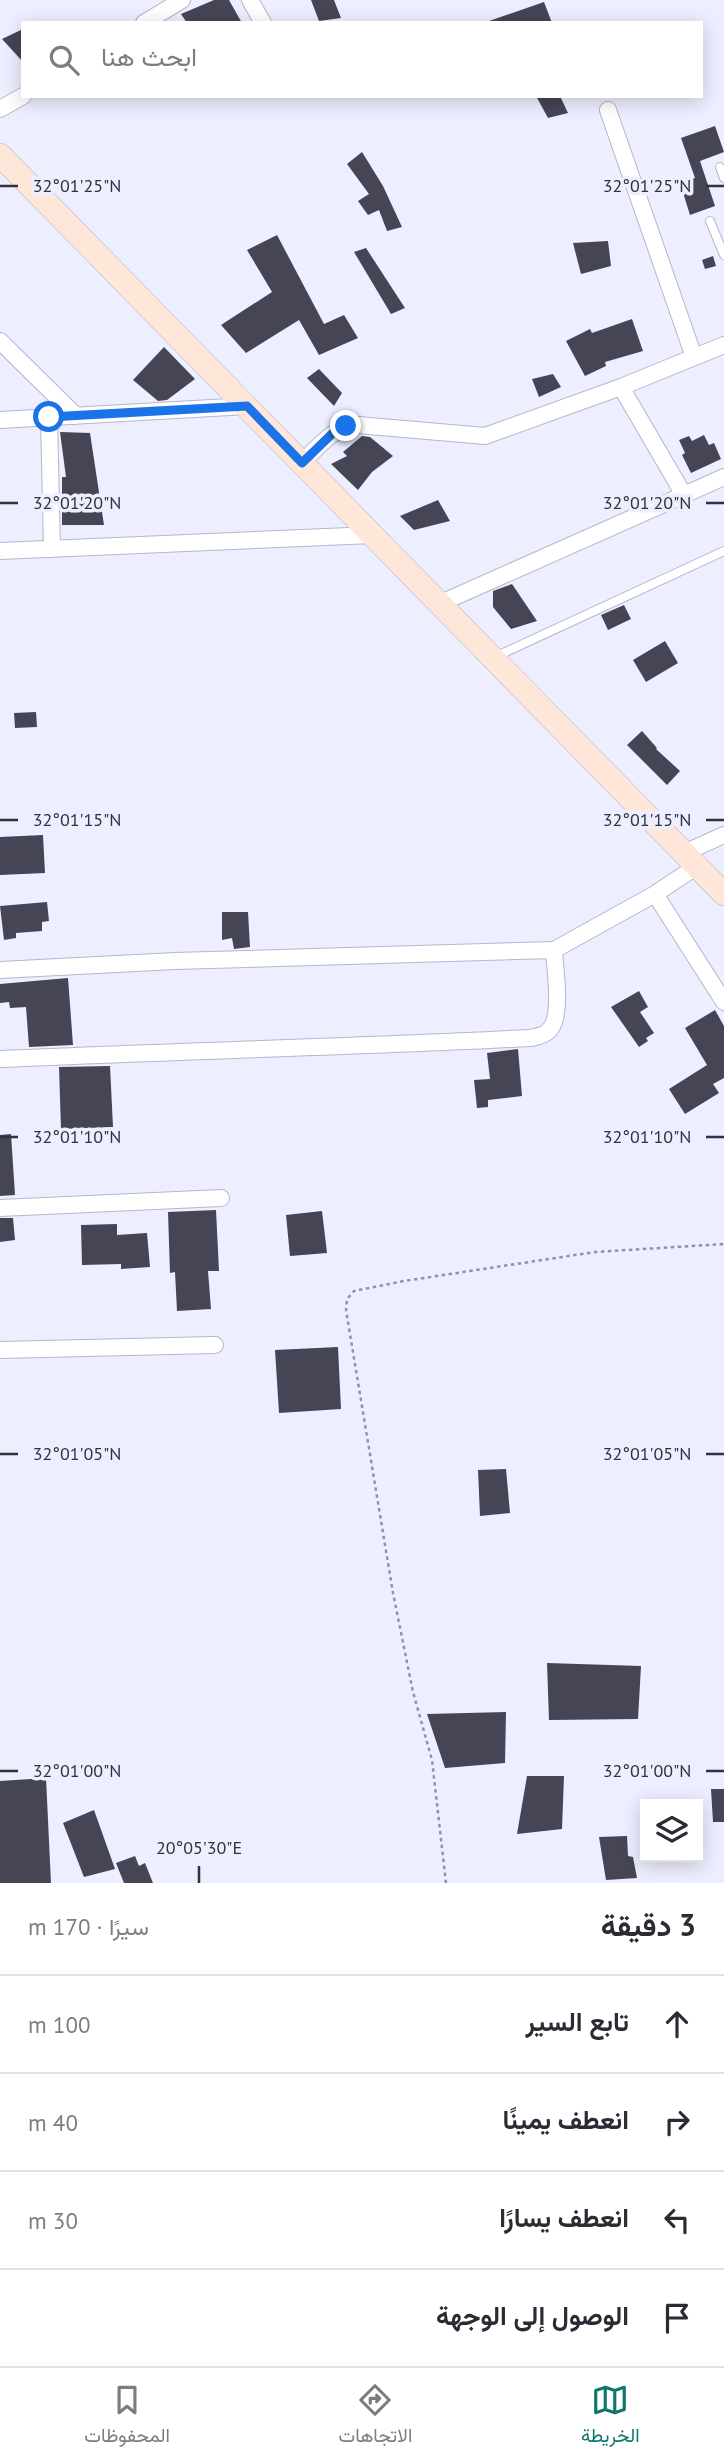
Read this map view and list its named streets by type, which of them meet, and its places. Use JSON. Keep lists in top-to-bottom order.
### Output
{
  "page": {
    "search": "ابحث هنا",
    "heading": ["3 دقيقة", "سيرًا · 170 m"],
    "list": [
      ["تابع السير", "100 m"],
      ["انعطف يمينًا", "40 m"],
      ["انعطف يسارًا", "30 m"],
      "الوصول إلى الوجهة"
    ],
    "nav": ["الخريطة", "الاتجاهات", "المحفوظات"]
  },
  "coordinates": [
    "32°01'25\"N",
    "32°01'20\"N",
    "32°01'15\"N",
    "32°01'10\"N",
    "32°01'05\"N",
    "32°01'00\"N",
    "20°05'30\"E"
  ]
}
